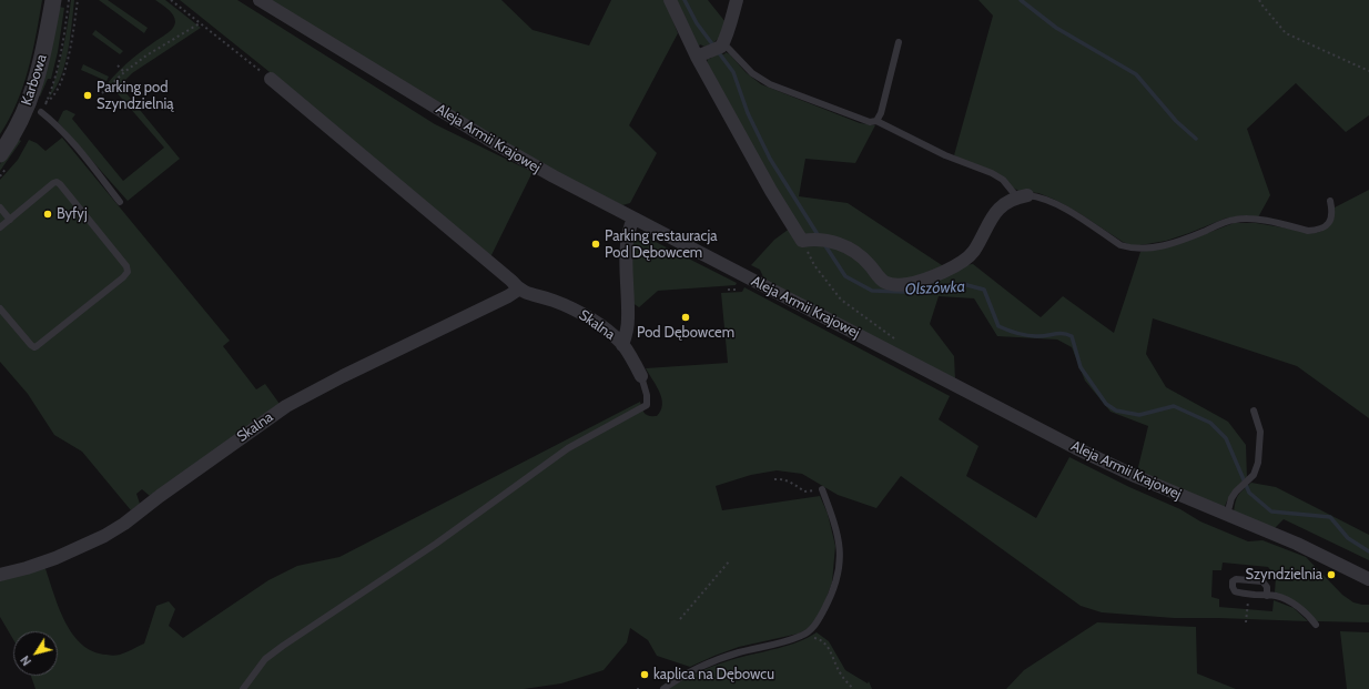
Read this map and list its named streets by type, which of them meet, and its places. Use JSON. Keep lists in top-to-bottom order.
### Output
{
  "streets": {
    "street": ["Karbowa", "Aleja Armii Krajowej", "Skalna"]
  },
  "water": ["Olszówka"],
  "places": [
    "Parking pod Szyndzielnią",
    "Byfyj",
    "Parking restauracja Pod Dębowcem",
    "Pod Dębowcem",
    "Szyndzielnia",
    "kaplica na Dębowcu"
  ],
  "north": "bottom left"
}
